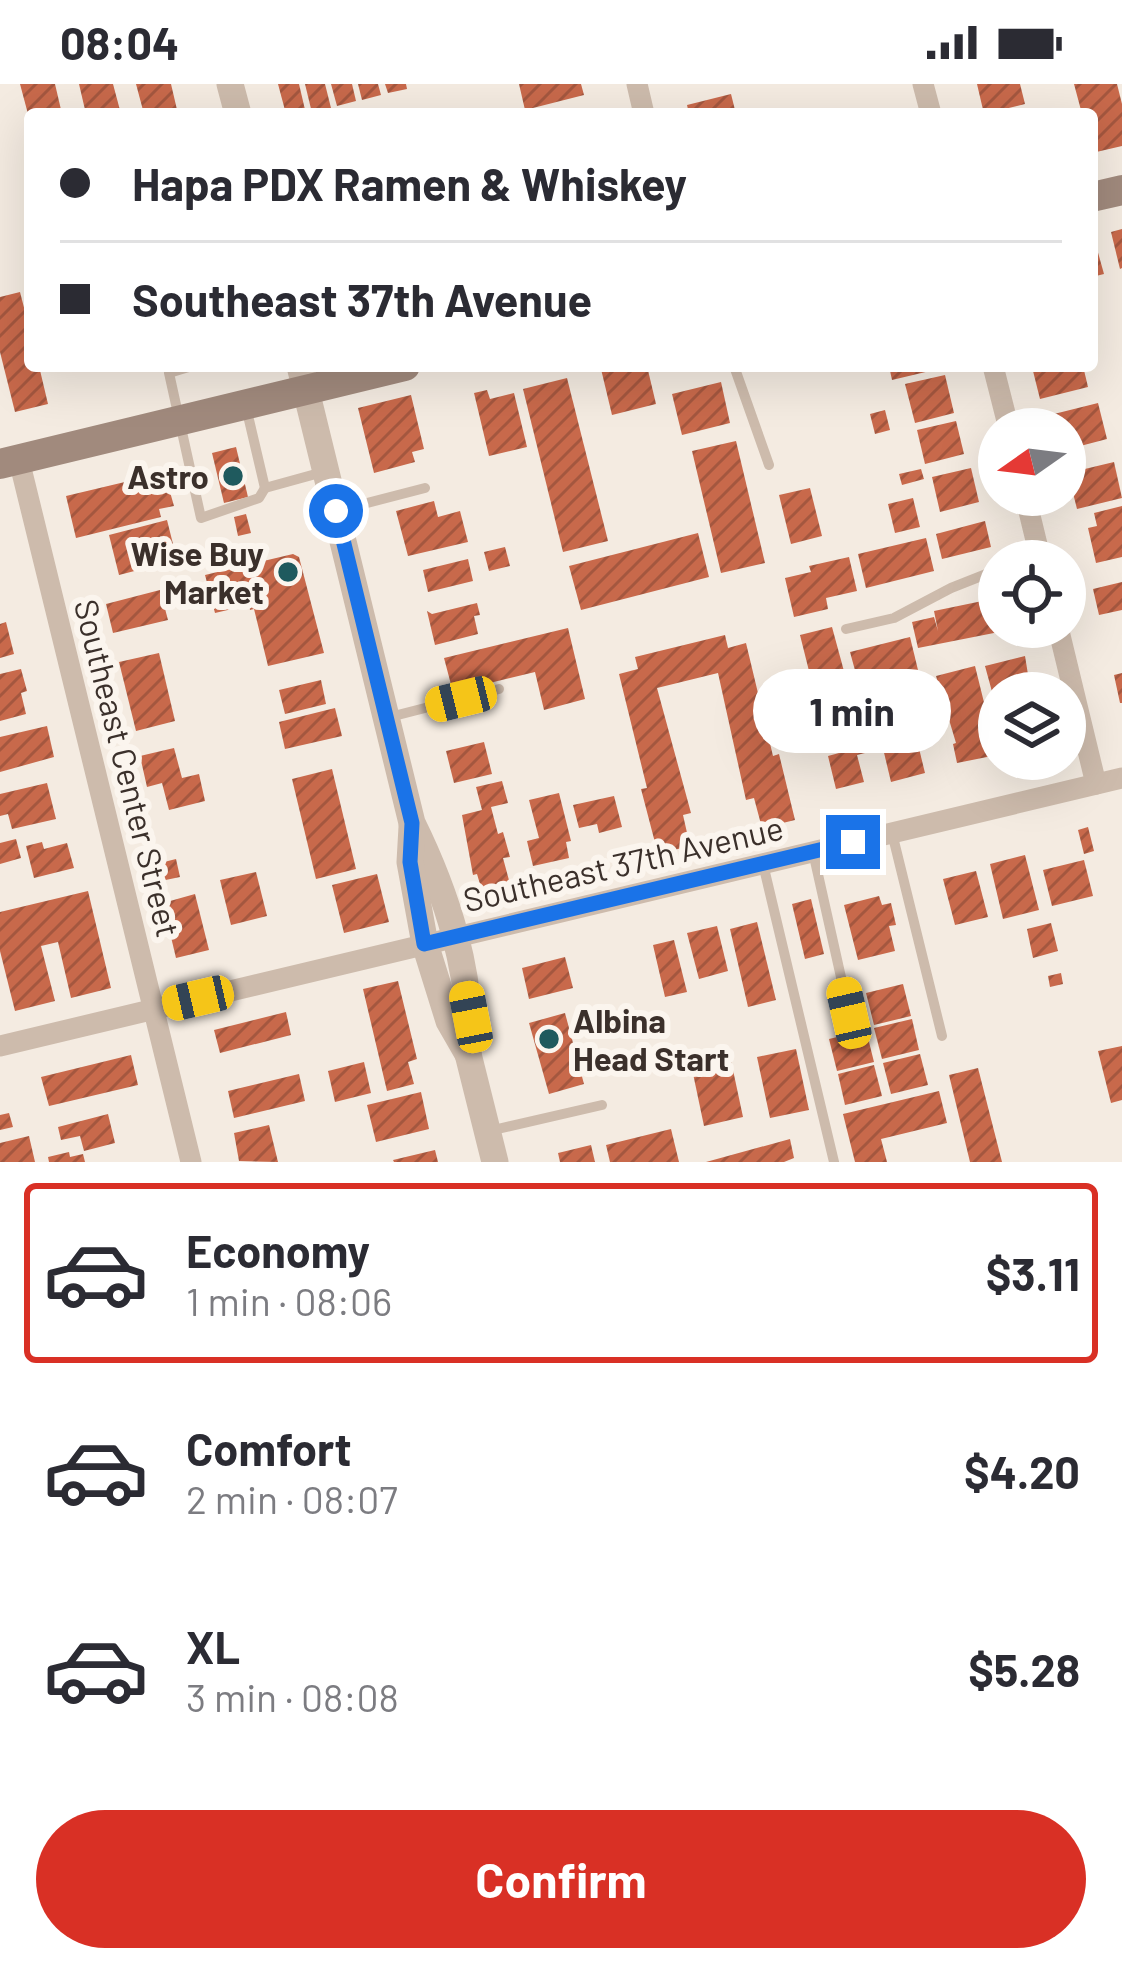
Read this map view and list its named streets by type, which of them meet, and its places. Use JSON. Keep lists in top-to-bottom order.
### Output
{
  "streets": {
    "street": ["Southeast Center Street", "Southeast 37th Avenue"]
  },
  "crossings": [
    ["Southeast Center Street", "Southeast 37th Avenue"]
  ],
  "places": ["Astro", "Wise Buy Market", "Albina Head Start"],
  "north": "left",
  "page": {
    "status": "08:04",
    "banner": ["Hapa PDX Ramen & Whiskey", "Southeast 37th Avenue"],
    "bubble": "1 min",
    "list": [
      {
        "name": "Economy",
        "note": "1 min · 08:06",
        "value": "$3.11"
      },
      {
        "name": "Comfort",
        "note": "2 min · 08:07",
        "value": "$4.20"
      },
      {
        "name": "XL",
        "note": "3 min · 08:08",
        "value": "$5.28"
      }
    ],
    "buttons": "Confirm"
  }
}
